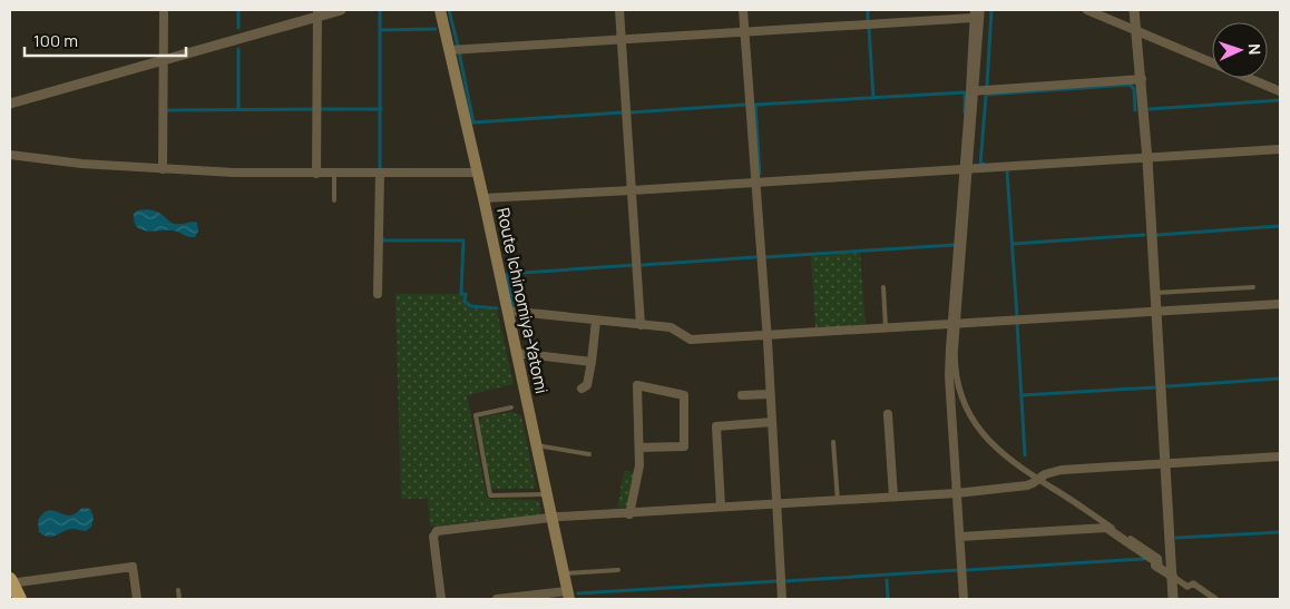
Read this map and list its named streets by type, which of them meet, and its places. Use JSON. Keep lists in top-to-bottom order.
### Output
{
  "streets": {
    "main road": ["Route Ichinomiya-Yatomi"]
  },
  "scale_bar": "100 m",
  "north": "right"
}
